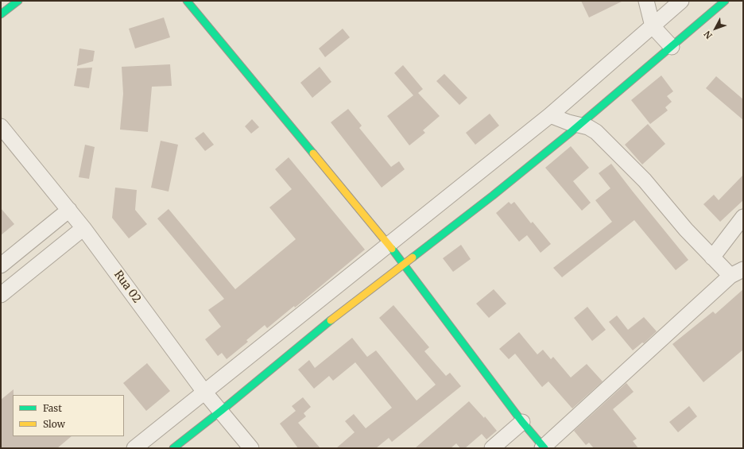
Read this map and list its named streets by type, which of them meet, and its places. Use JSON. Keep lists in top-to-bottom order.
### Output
{
  "streets": {
    "street": ["Rua 02"]
  },
  "legend": ["Fast", "Slow"],
  "north": "bottom left"
}
